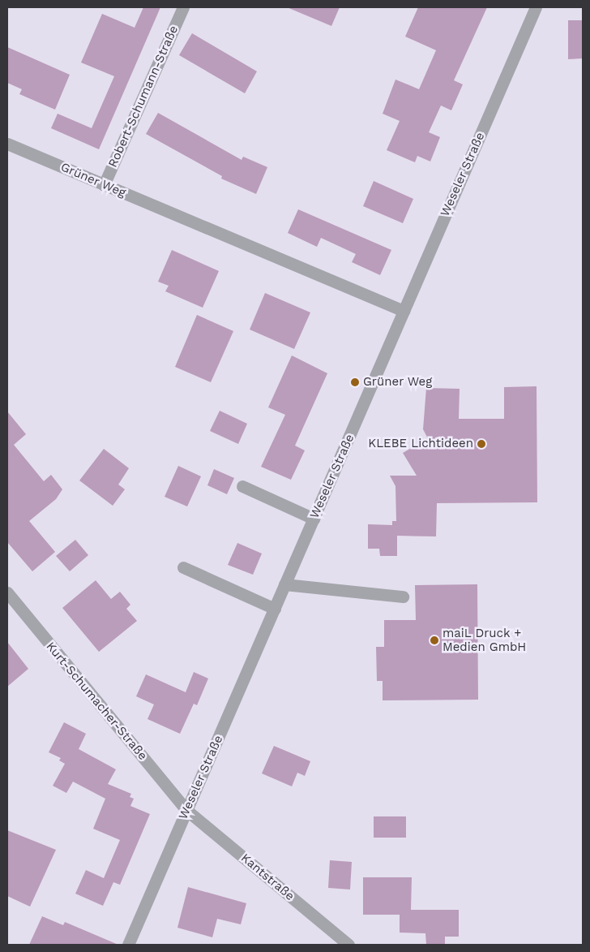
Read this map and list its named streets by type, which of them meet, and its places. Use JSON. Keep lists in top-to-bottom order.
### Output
{
  "streets": {
    "street": [
      "Robert-Schumann-Straße",
      "Weseler Straße",
      "Grüner Weg",
      "Kurt-Schumacher-Straße",
      "Kantstraße"
    ]
  },
  "crossings": [
    ["Robert-Schumann-Straße", "Grüner Weg"],
    ["Weseler Straße", "Grüner Weg"],
    ["Weseler Straße", "Kurt-Schumacher-Straße"],
    ["Weseler Straße", "Kantstraße"],
    ["Kurt-Schumacher-Straße", "Kantstraße"]
  ],
  "places": ["Grüner Weg", "KLEBE Lichtideen", "maiL Druck + Medien GmbH"]
}
